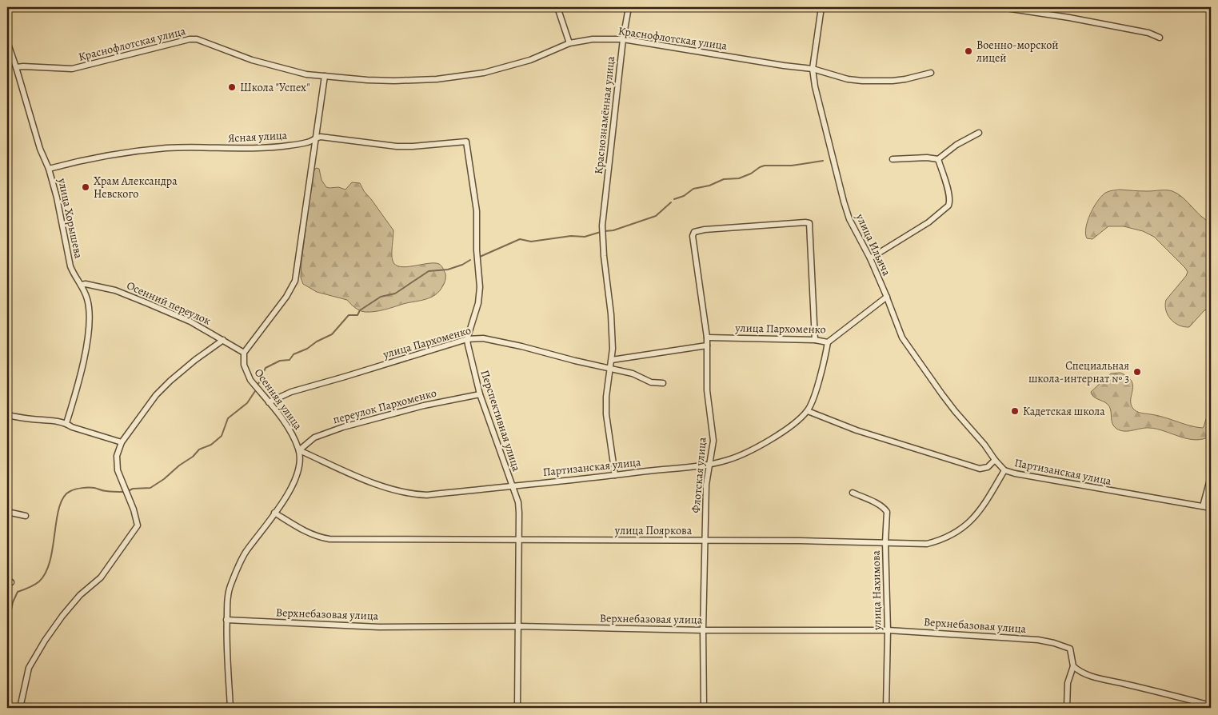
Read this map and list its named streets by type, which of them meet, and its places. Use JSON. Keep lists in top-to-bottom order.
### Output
{
  "streets": {
    "street": [
      "Краснофлотская улица",
      "Краснознамённая улица",
      "Ясная улица",
      "улица Хорышева",
      "улица Ильича",
      "Осенний переулок",
      "улица Пархоменко",
      "Осенняя улица",
      "переулок Пархоменко",
      "Перспективная улица",
      "Партизанская улица",
      "Флотская улица",
      "улица Пояркова",
      "улица Нахимова",
      "Верхнебазовая улица"
    ]
  },
  "crossings": [
    ["Краснофлотская улица", "Краснознамённая улица"],
    ["Краснофлотская улица", "улица Хорышева"],
    ["Краснофлотская улица", "улица Ильича"],
    ["Ясная улица", "улица Хорышева"],
    ["Ясная улица", "Перспективная улица"],
    ["улица Хорышева", "Осенний переулок"],
    ["улица Ильича", "улица Пархоменко"],
    ["улица Ильича", "Партизанская улица"],
    ["Осенний переулок", "Осенняя улица"],
    ["улица Пархоменко", "Осенняя улица"],
    ["улица Пархоменко", "Перспективная улица"],
    ["улица Пархоменко", "Партизанская улица"],
    ["улица Пархоменко", "Флотская улица"],
    ["Осенняя улица", "переулок Пархоменко"],
    ["Осенняя улица", "Партизанская улица"],
    ["переулок Пархоменко", "Перспективная улица"],
    ["переулок Пархоменко", "Партизанская улица"],
    ["Перспективная улица", "Партизанская улица"],
    ["Перспективная улица", "улица Пояркова"],
    ["Перспективная улица", "Верхнебазовая улица"],
    ["Партизанская улица", "Флотская улица"],
    ["Партизанская улица", "улица Пояркова"],
    ["Флотская улица", "улица Пояркова"],
    ["Флотская улица", "Верхнебазовая улица"],
    ["улица Пояркова", "улица Нахимова"],
    ["улица Нахимова", "Верхнебазовая улица"]
  ],
  "places": [
    "Военно-морской лицей",
    "Школа \"Успех\"",
    "Храм Александра Невского",
    "Специальная школа-интернат № 3",
    "Кадетская школа"
  ]
}
